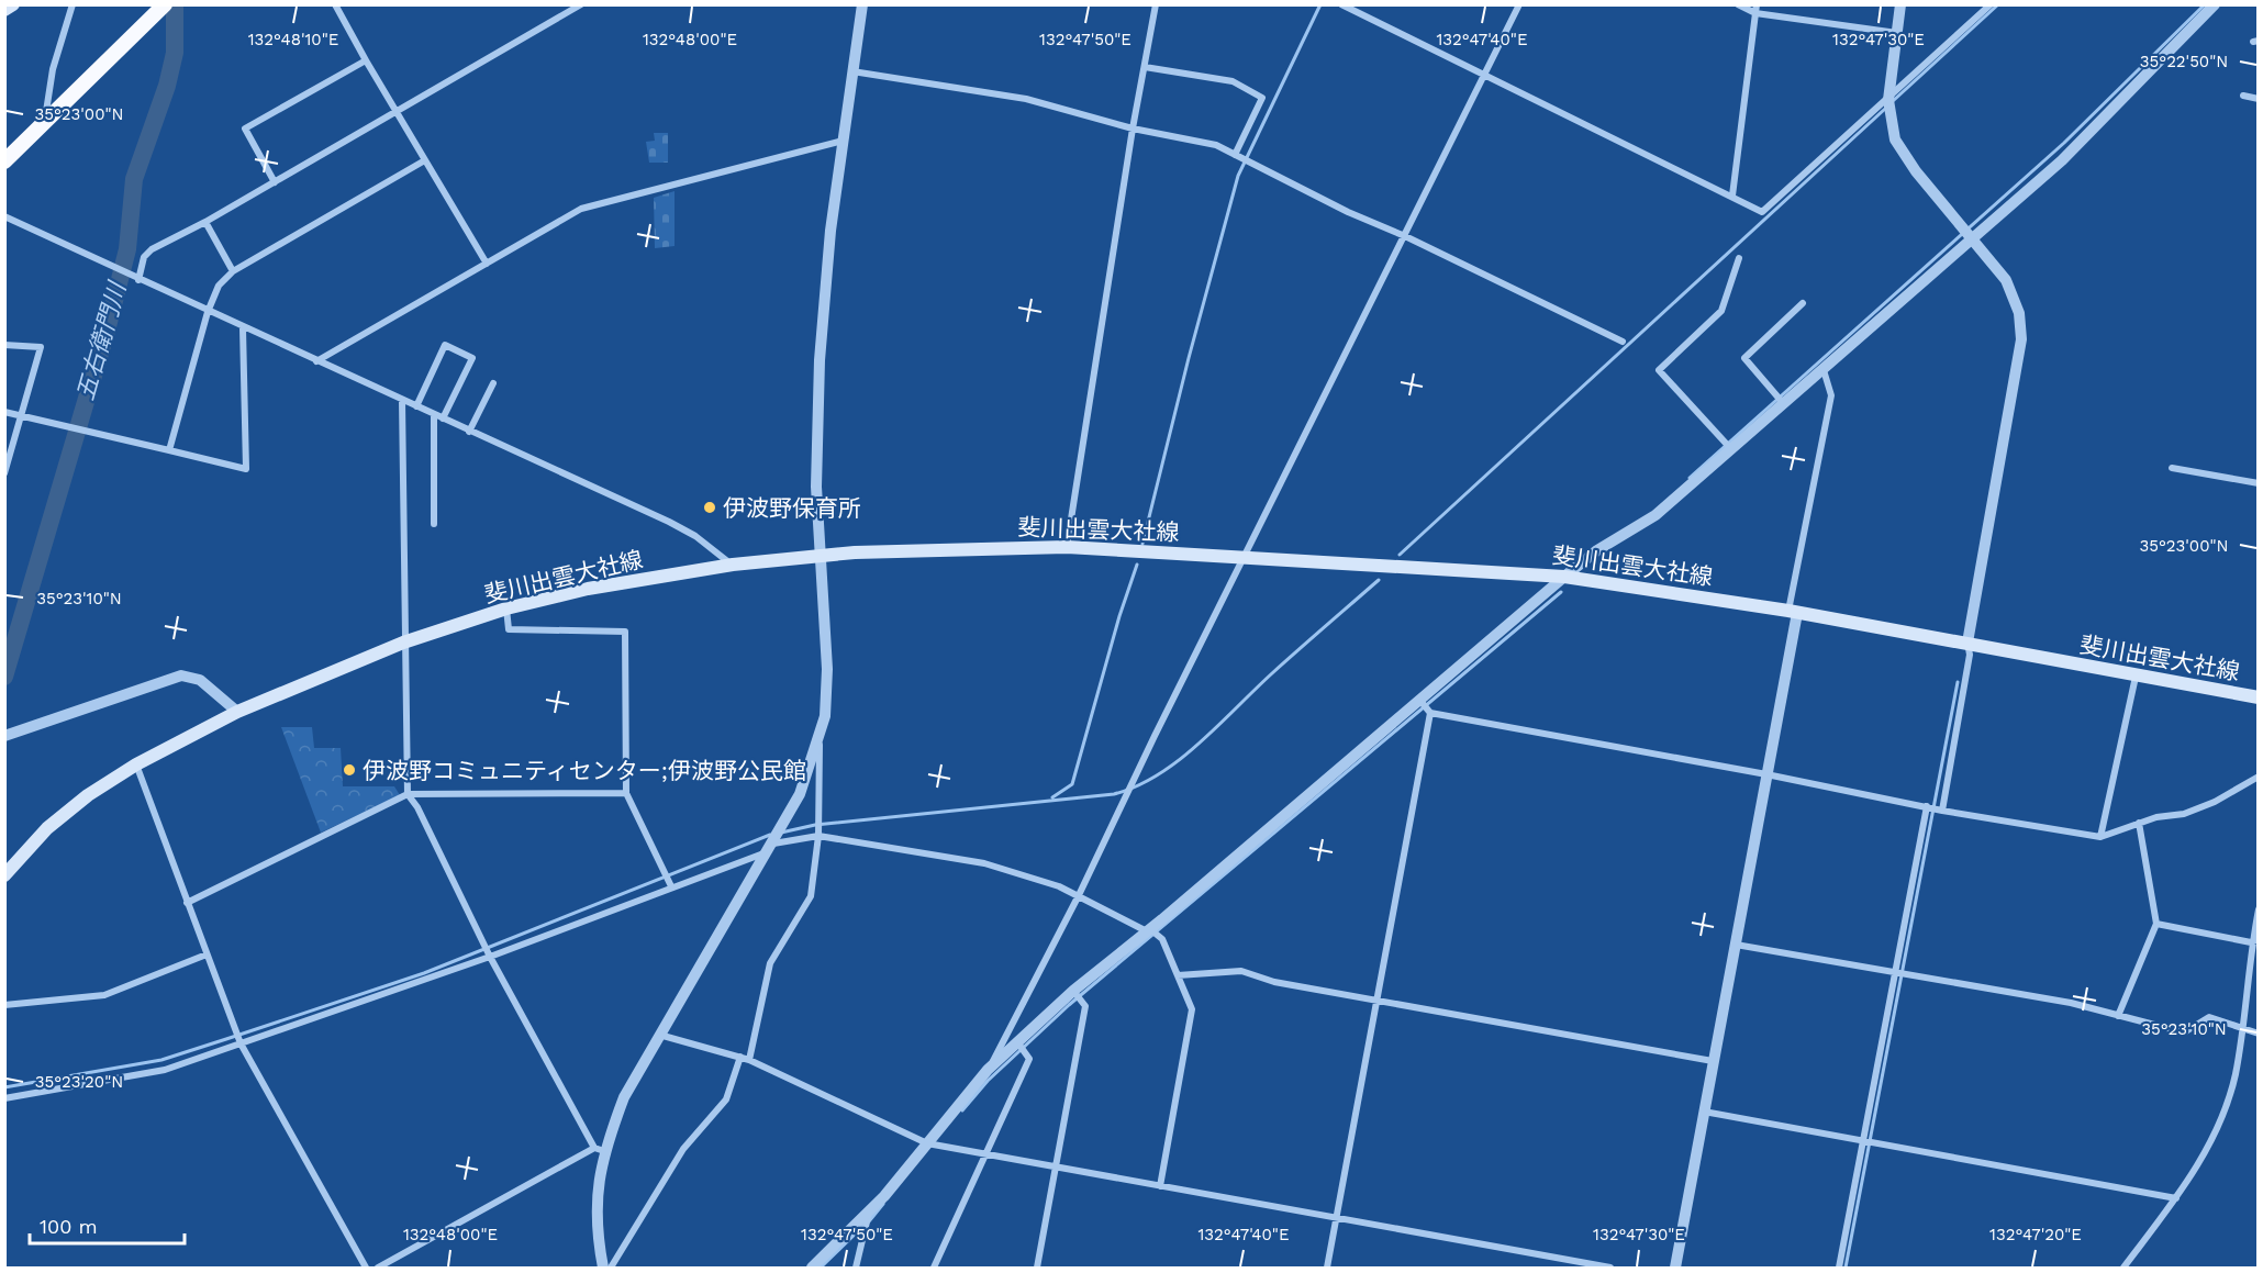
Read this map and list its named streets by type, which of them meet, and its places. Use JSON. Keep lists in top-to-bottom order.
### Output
{
  "streets": {
    "main road": ["斐川出雲大社線"]
  },
  "water": ["五右衛門川"],
  "places": ["伊波野保育所", "伊波野コミュニティセンター;伊波野公民館"],
  "scale_bar": "100 m",
  "coordinates": [
    "132°48'10\"E",
    "132°48'00\"E",
    "132°47'50\"E",
    "132°47'40\"E",
    "132°47'30\"E",
    "35°22'50\"N",
    "35°23'00\"N",
    "35°23'10\"N",
    "35°23'20\"N",
    "132°47'20\"E"
  ]
}
